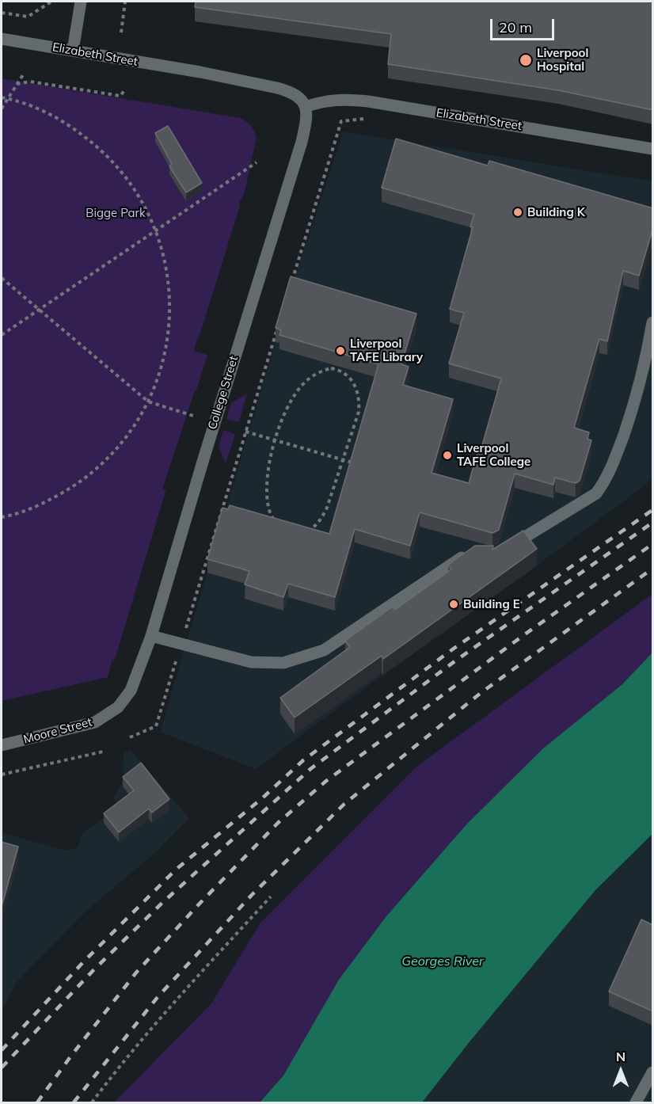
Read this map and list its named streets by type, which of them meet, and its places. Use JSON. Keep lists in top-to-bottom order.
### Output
{
  "streets": {
    "street": ["Elizabeth Street", "College Street", "Moore Street"]
  },
  "crossings": [
    ["Elizabeth Street", "College Street"],
    ["College Street", "Moore Street"]
  ],
  "water": ["Georges River"],
  "parks": ["Bigge Park"],
  "places": [
    "Liverpool Hospital",
    "Building K",
    "Liverpool TAFE Library",
    "Liverpool TAFE College",
    "Building E"
  ],
  "scale_bar": "20 m",
  "north": "top"
}
